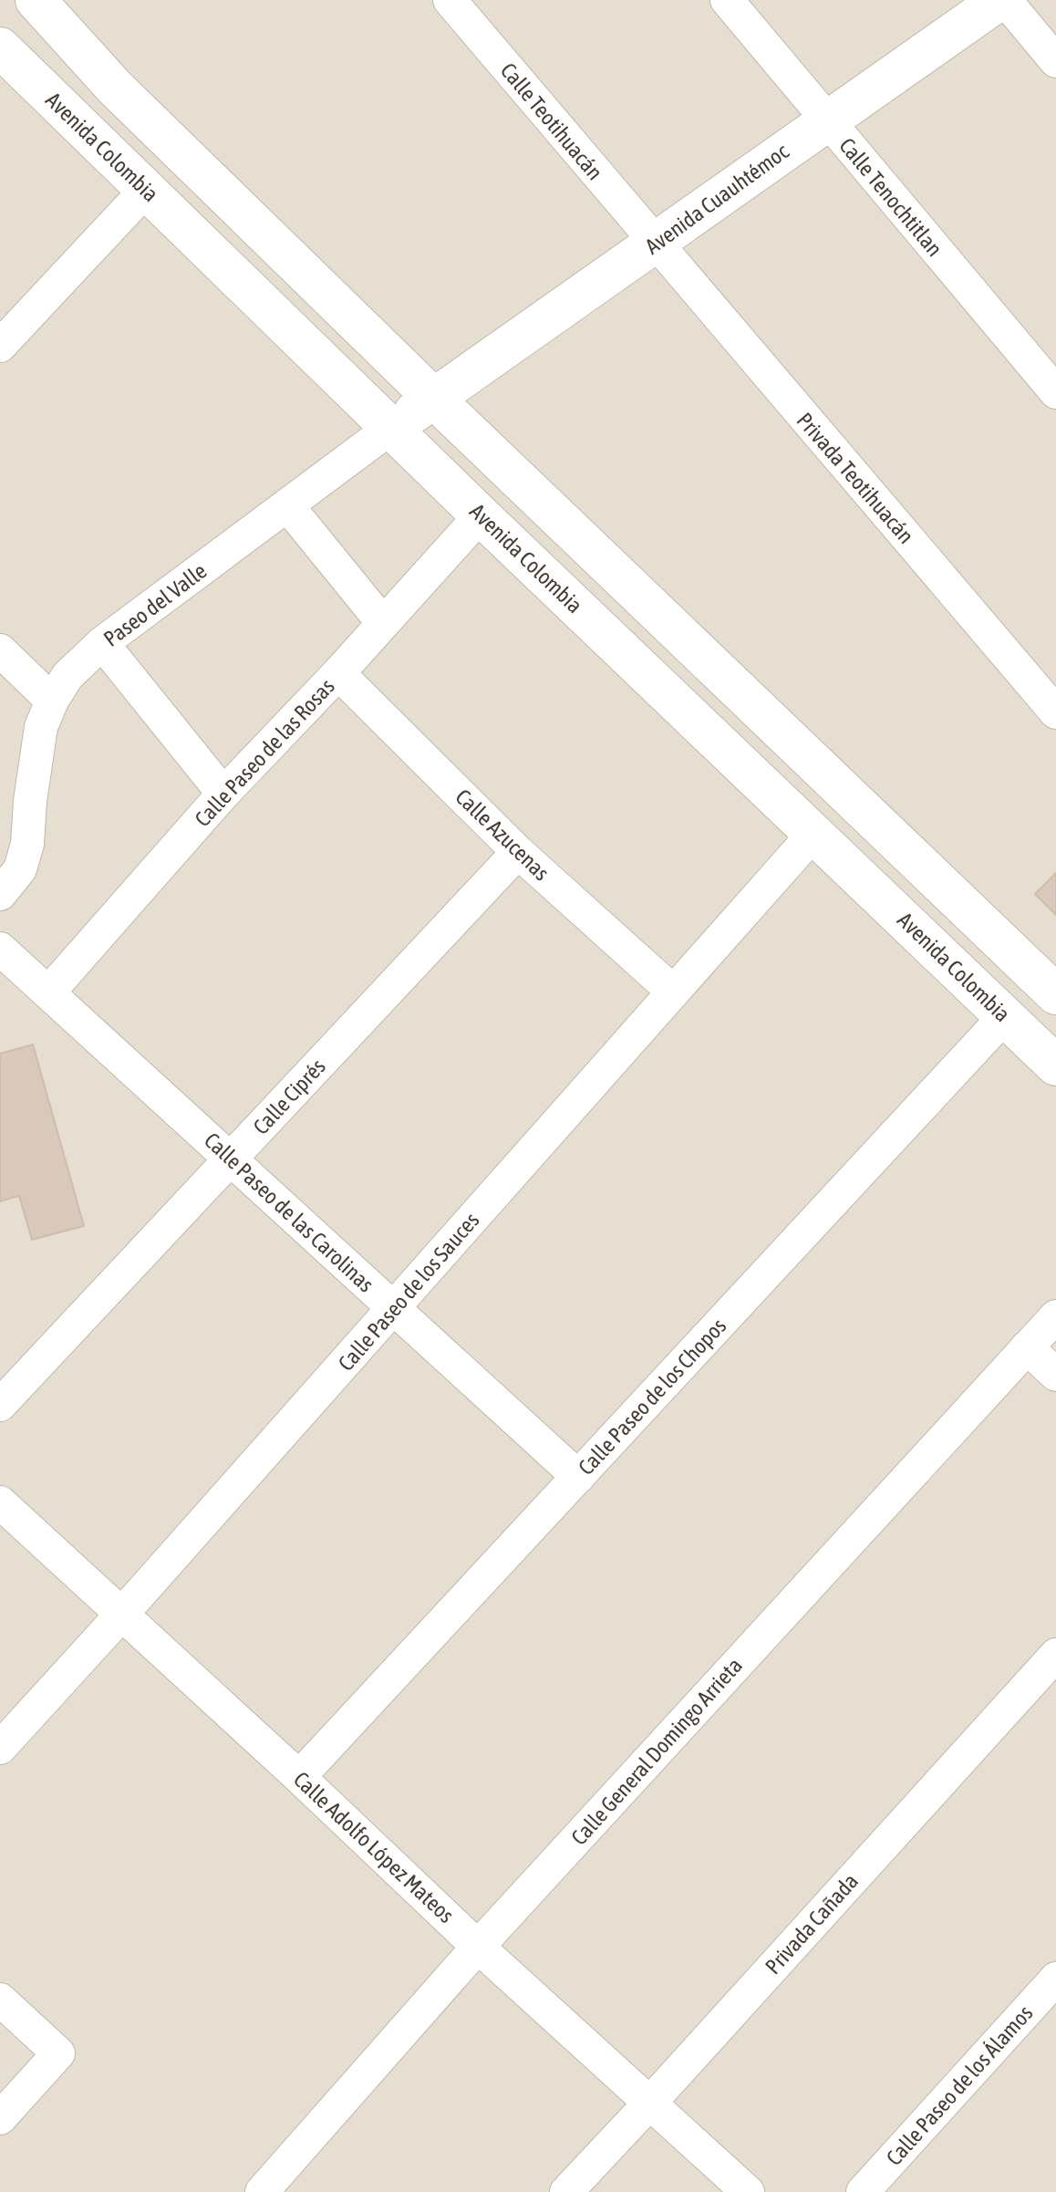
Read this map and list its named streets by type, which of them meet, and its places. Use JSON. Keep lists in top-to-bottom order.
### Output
{
  "streets": {
    "street": [
      "Calle Teotihuacán",
      "Avenida Colombia",
      "Calle Tenochtitlan",
      "Avenida Cuauhtémoc",
      "Privada Teotihuacán",
      "Paseo del Valle",
      "Calle Paseo de las Rosas",
      "Calle Azucenas",
      "Calle Ciprés",
      "Calle Paseo de las Carolinas",
      "Calle Paseo de los Sauces",
      "Calle Paseo de los Chopos",
      "Calle General Domingo Arrieta",
      "Calle Adolfo López Mateos",
      "Privada Cañada",
      "Calle Paseo de los Álamos"
    ]
  },
  "crossings": [
    ["Calle Teotihuacán", "Avenida Cuauhtémoc"],
    ["Calle Teotihuacán", "Privada Teotihuacán"],
    ["Avenida Colombia", "Paseo del Valle"],
    ["Avenida Colombia", "Calle Paseo de las Rosas"],
    ["Avenida Colombia", "Calle Paseo de los Sauces"],
    ["Avenida Colombia", "Calle Paseo de los Chopos"],
    ["Calle Tenochtitlan", "Avenida Cuauhtémoc"],
    ["Avenida Cuauhtémoc", "Privada Teotihuacán"],
    ["Avenida Cuauhtémoc", "Paseo del Valle"],
    ["Calle Paseo de las Rosas", "Calle Azucenas"],
    ["Calle Paseo de las Rosas", "Calle Paseo de las Carolinas"],
    ["Calle Azucenas", "Calle Ciprés"],
    ["Calle Azucenas", "Calle Paseo de los Sauces"],
    ["Calle Ciprés", "Calle Paseo de las Carolinas"],
    ["Calle Paseo de las Carolinas", "Calle Paseo de los Sauces"],
    ["Calle Paseo de las Carolinas", "Calle Paseo de los Chopos"],
    ["Calle Paseo de los Sauces", "Calle Adolfo López Mateos"],
    ["Calle Paseo de los Chopos", "Calle Adolfo López Mateos"],
    ["Calle General Domingo Arrieta", "Calle Adolfo López Mateos"],
    ["Calle Adolfo López Mateos", "Privada Cañada"]
  ]
}
